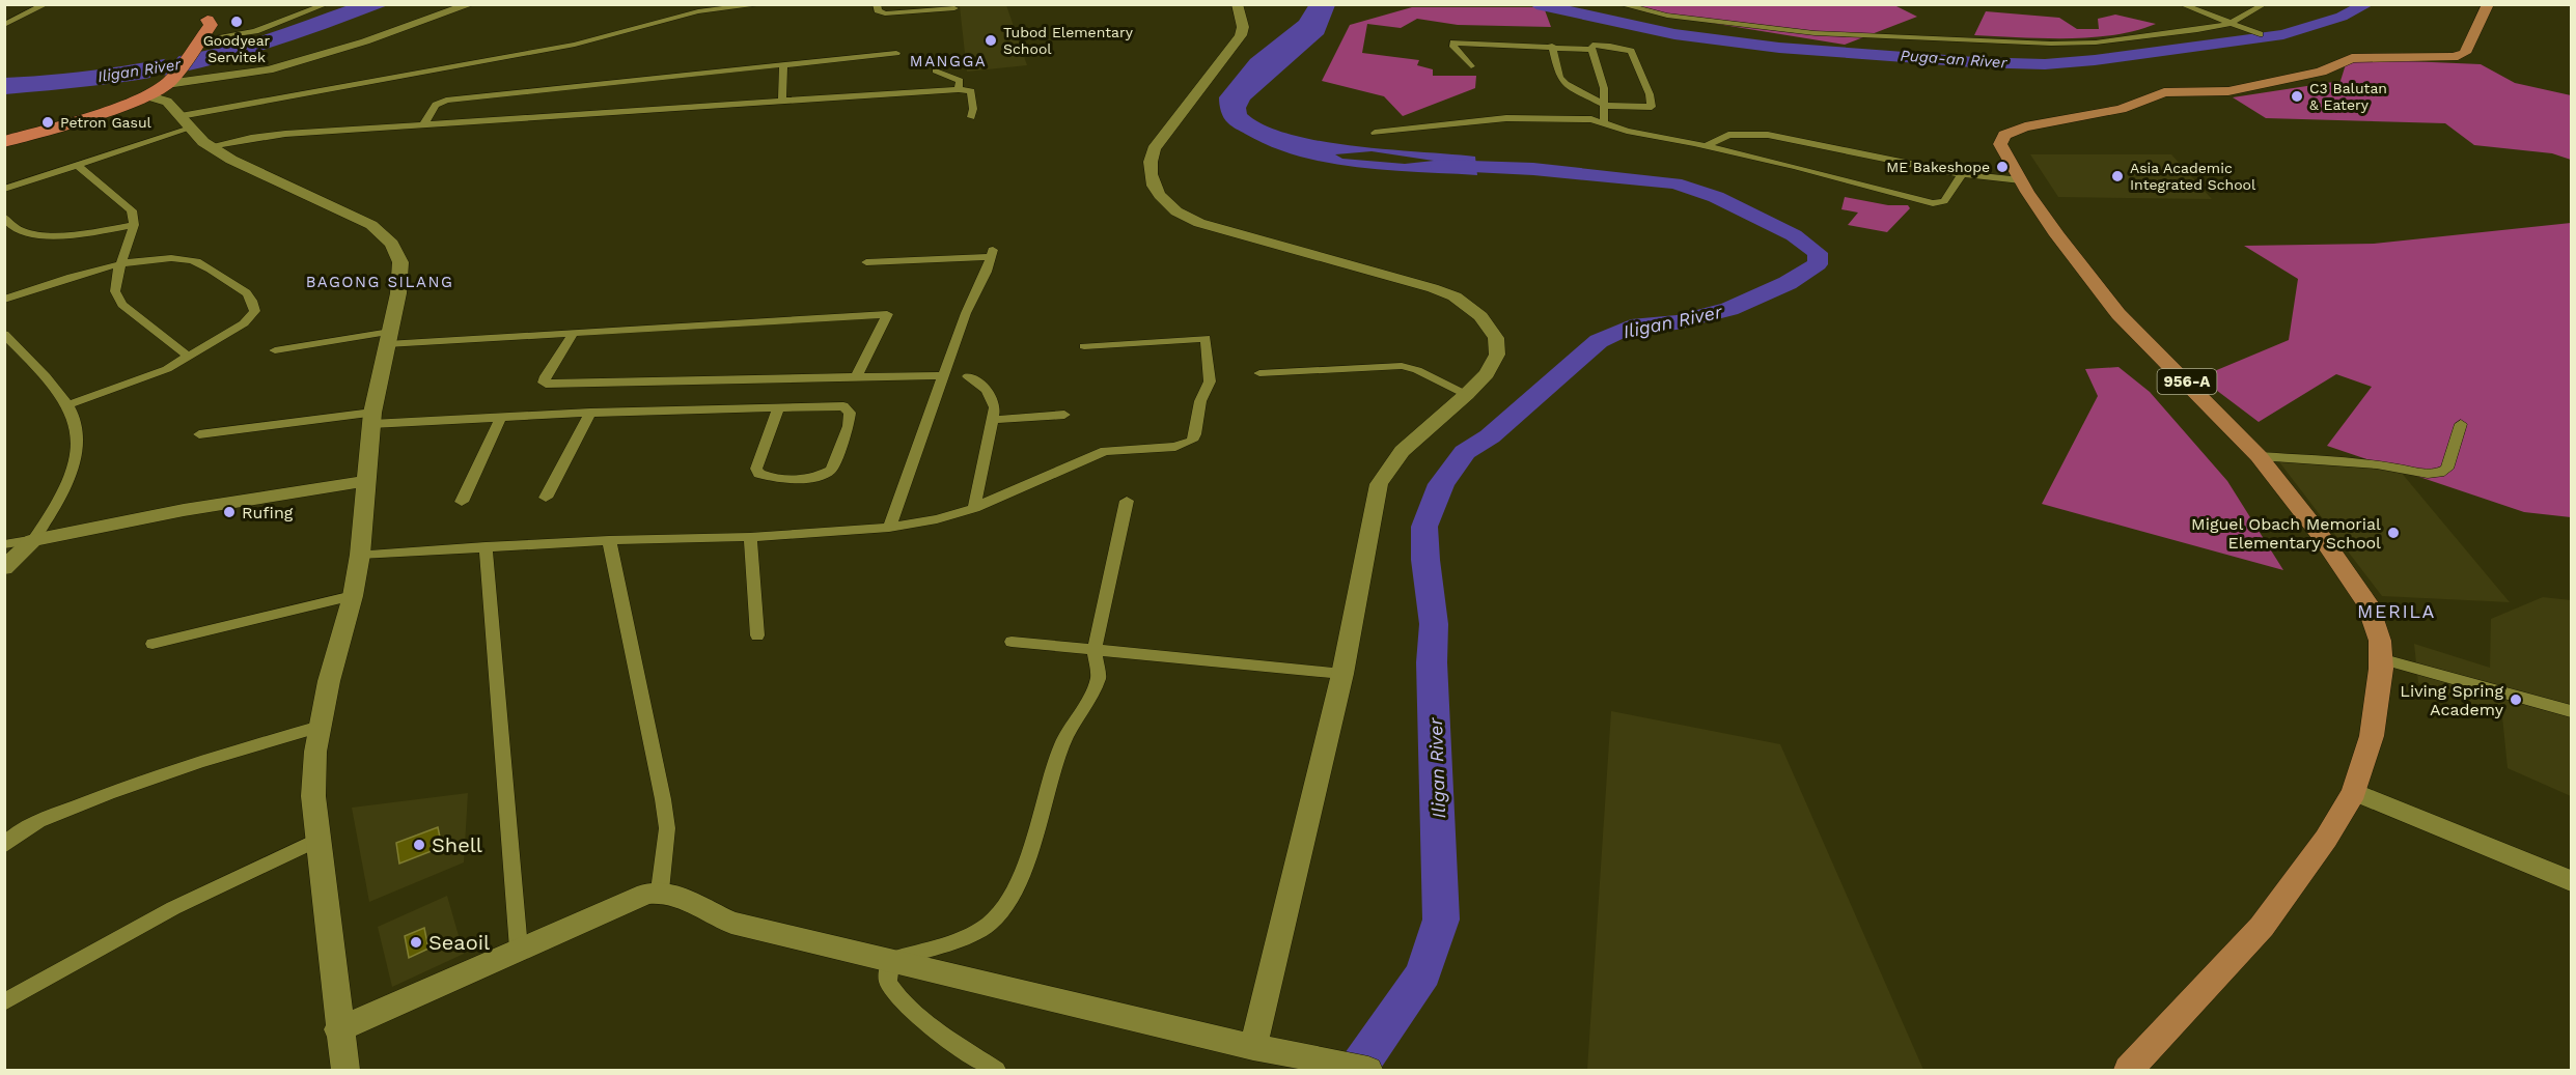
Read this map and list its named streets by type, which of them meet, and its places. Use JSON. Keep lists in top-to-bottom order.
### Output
{
  "streets": {
    "main road": ["956-A"]
  },
  "districts": ["MANGGA", "BAGONG SILANG", "MERILA"],
  "water": ["Puga-an River", "Iligan River"],
  "places": [
    "Goodyear Servitek",
    "Tubod Elementary School",
    "C3 Balutan & Eatery",
    "Petron Gasul",
    "ME Bakeshope",
    "Asia Academic Integrated School",
    "Rufing",
    "Miguel Obach Memorial Elementary School",
    "Living Spring Academy",
    "Shell",
    "Seaoil"
  ]
}
